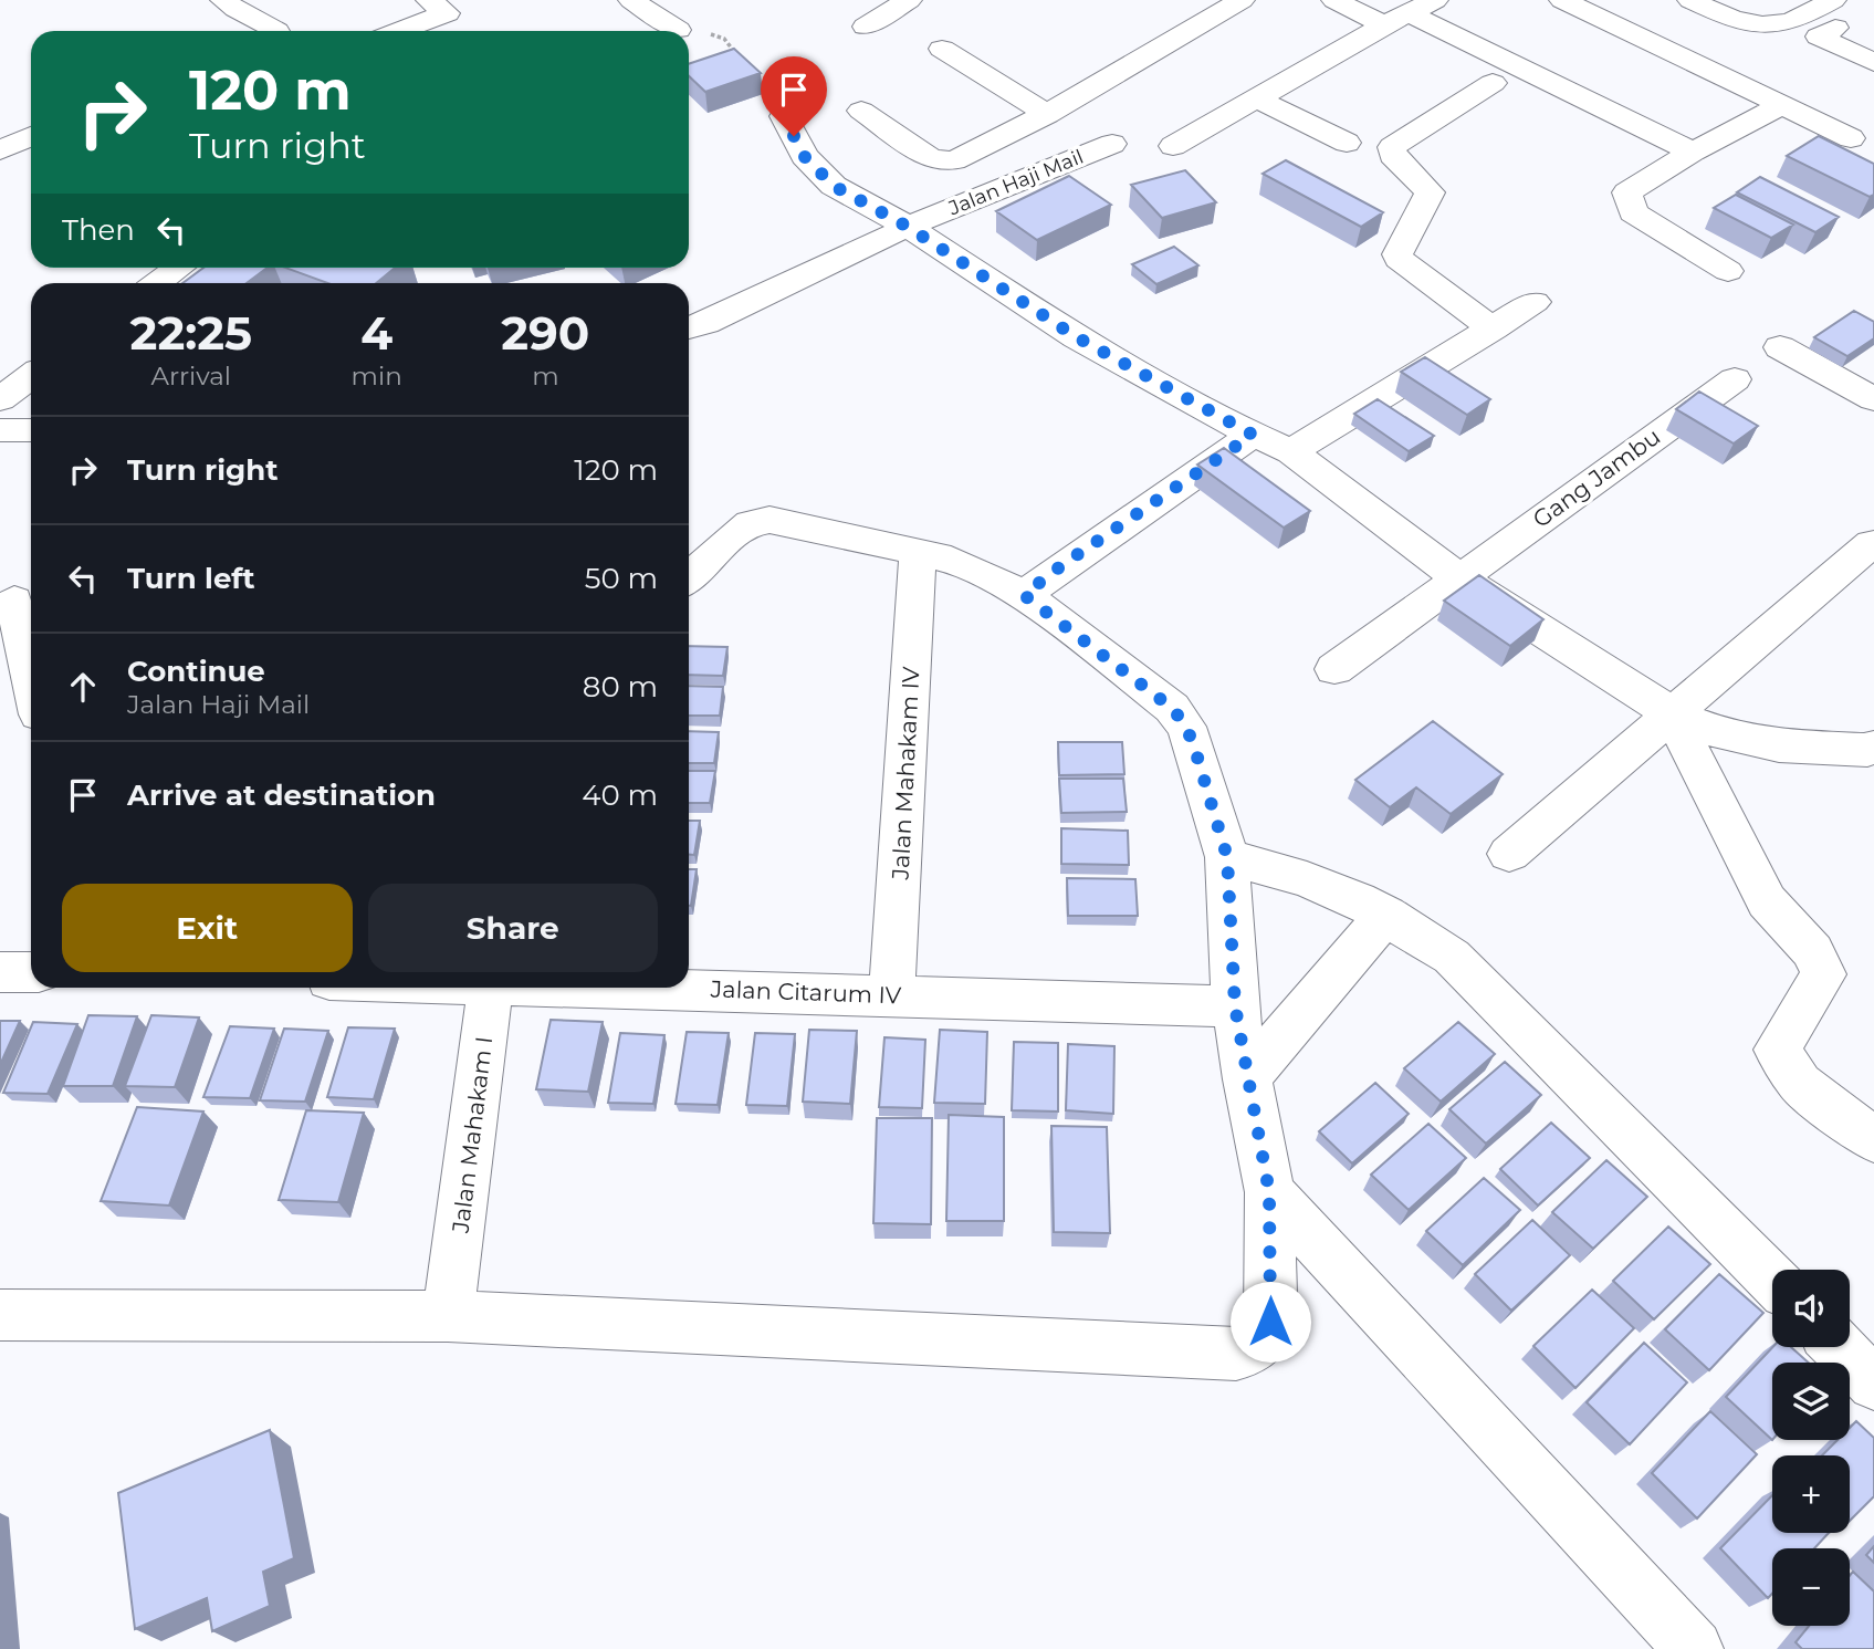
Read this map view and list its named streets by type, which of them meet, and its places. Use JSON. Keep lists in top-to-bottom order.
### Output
{
  "streets": {
    "street": [
      "Jalan Haji Mail",
      "Gang Jambu",
      "Jalan Mahakam IV",
      "Jalan Citarum IV",
      "Jalan Mahakam I"
    ]
  },
  "crossings": [
    ["Jalan Mahakam IV", "Jalan Citarum IV"]
  ],
  "page": {
    "turn": ["120 m", "Turn right"],
    "then": "Then",
    "eta": [
      "22:25",
      "Arrival",
      "4",
      "min",
      "290",
      "m"
    ],
    "list": [
      {
        "name": "Turn right",
        "value": "120 m"
      },
      {
        "name": "Turn left",
        "value": "50 m"
      },
      {
        "name": "Continue",
        "note": "Jalan Haji Mail",
        "value": "80 m"
      },
      {
        "name": "Arrive at destination",
        "value": "40 m"
      }
    ],
    "buttons": ["Exit", "Share"],
    "map_buttons": ["+", "−"]
  }
}
